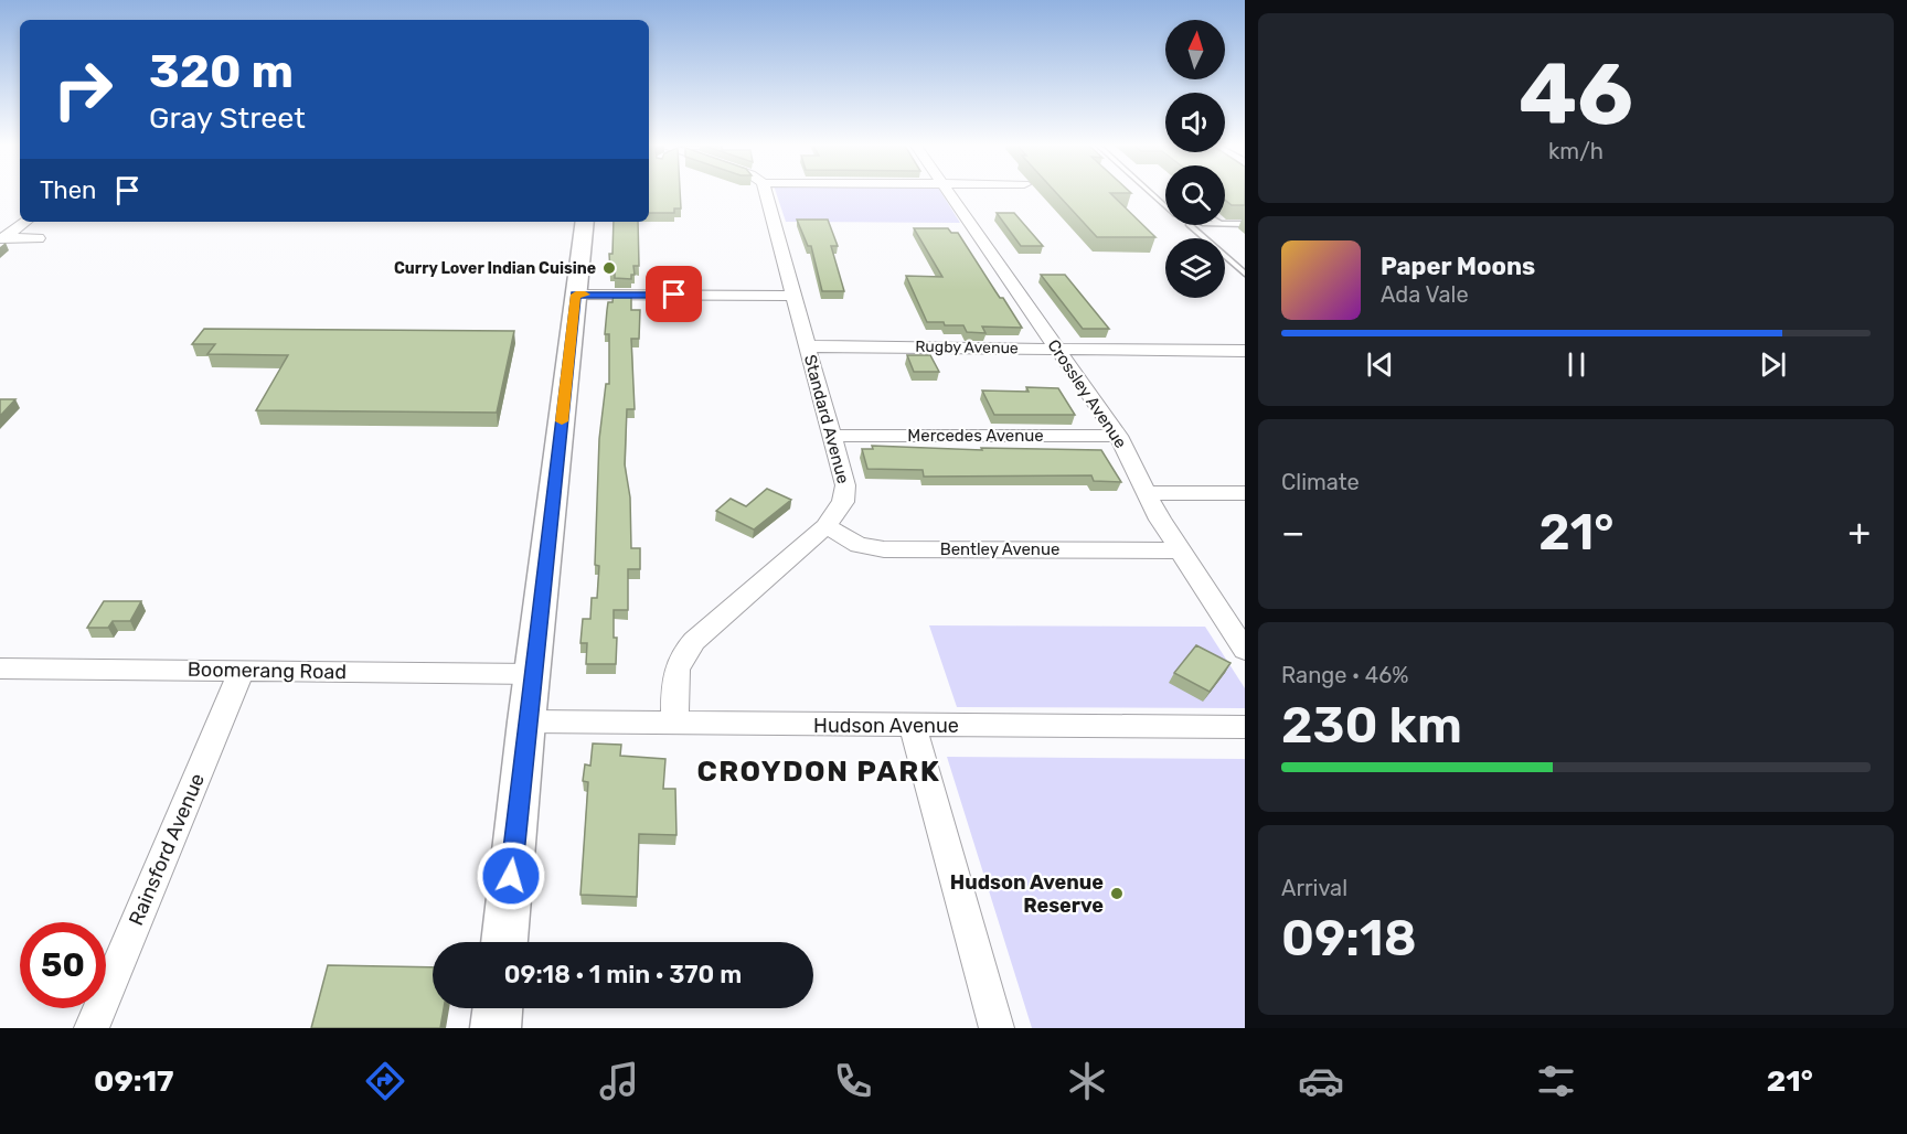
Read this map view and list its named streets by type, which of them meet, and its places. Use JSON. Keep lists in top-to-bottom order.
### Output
{
  "streets": {
    "street": [
      "Rugby Avenue",
      "Crossley Avenue",
      "Standard Avenue",
      "Mercedes Avenue",
      "Bentley Avenue",
      "Boomerang Road",
      "Hudson Avenue",
      "Rainsford Avenue"
    ]
  },
  "crossings": [
    ["Rugby Avenue", "Crossley Avenue"],
    ["Rugby Avenue", "Standard Avenue"],
    ["Crossley Avenue", "Mercedes Avenue"],
    ["Crossley Avenue", "Bentley Avenue"],
    ["Standard Avenue", "Mercedes Avenue"],
    ["Standard Avenue", "Bentley Avenue"],
    ["Standard Avenue", "Hudson Avenue"],
    ["Boomerang Road", "Rainsford Avenue"]
  ],
  "districts": ["CROYDON PARK"],
  "places": ["Curry Lover Indian Cuisine", "Hudson Avenue Reserve"],
  "north": "top",
  "page": {
    "tile": [
      ["46", "km/h"],
      "Climate",
      ["Range · 46%", "230 km"],
      ["Arrival", "09:18"]
    ],
    "turn": ["320 m", "Gray Street"],
    "then": "Then",
    "song": ["Paper Moons", "Ada Vale"],
    "heat": ["−", "21°", "+"],
    "limit": "50",
    "trip": "09:18 · 1 min · 370 m",
    "tabs": ["09:17", "21°"]
  }
}
